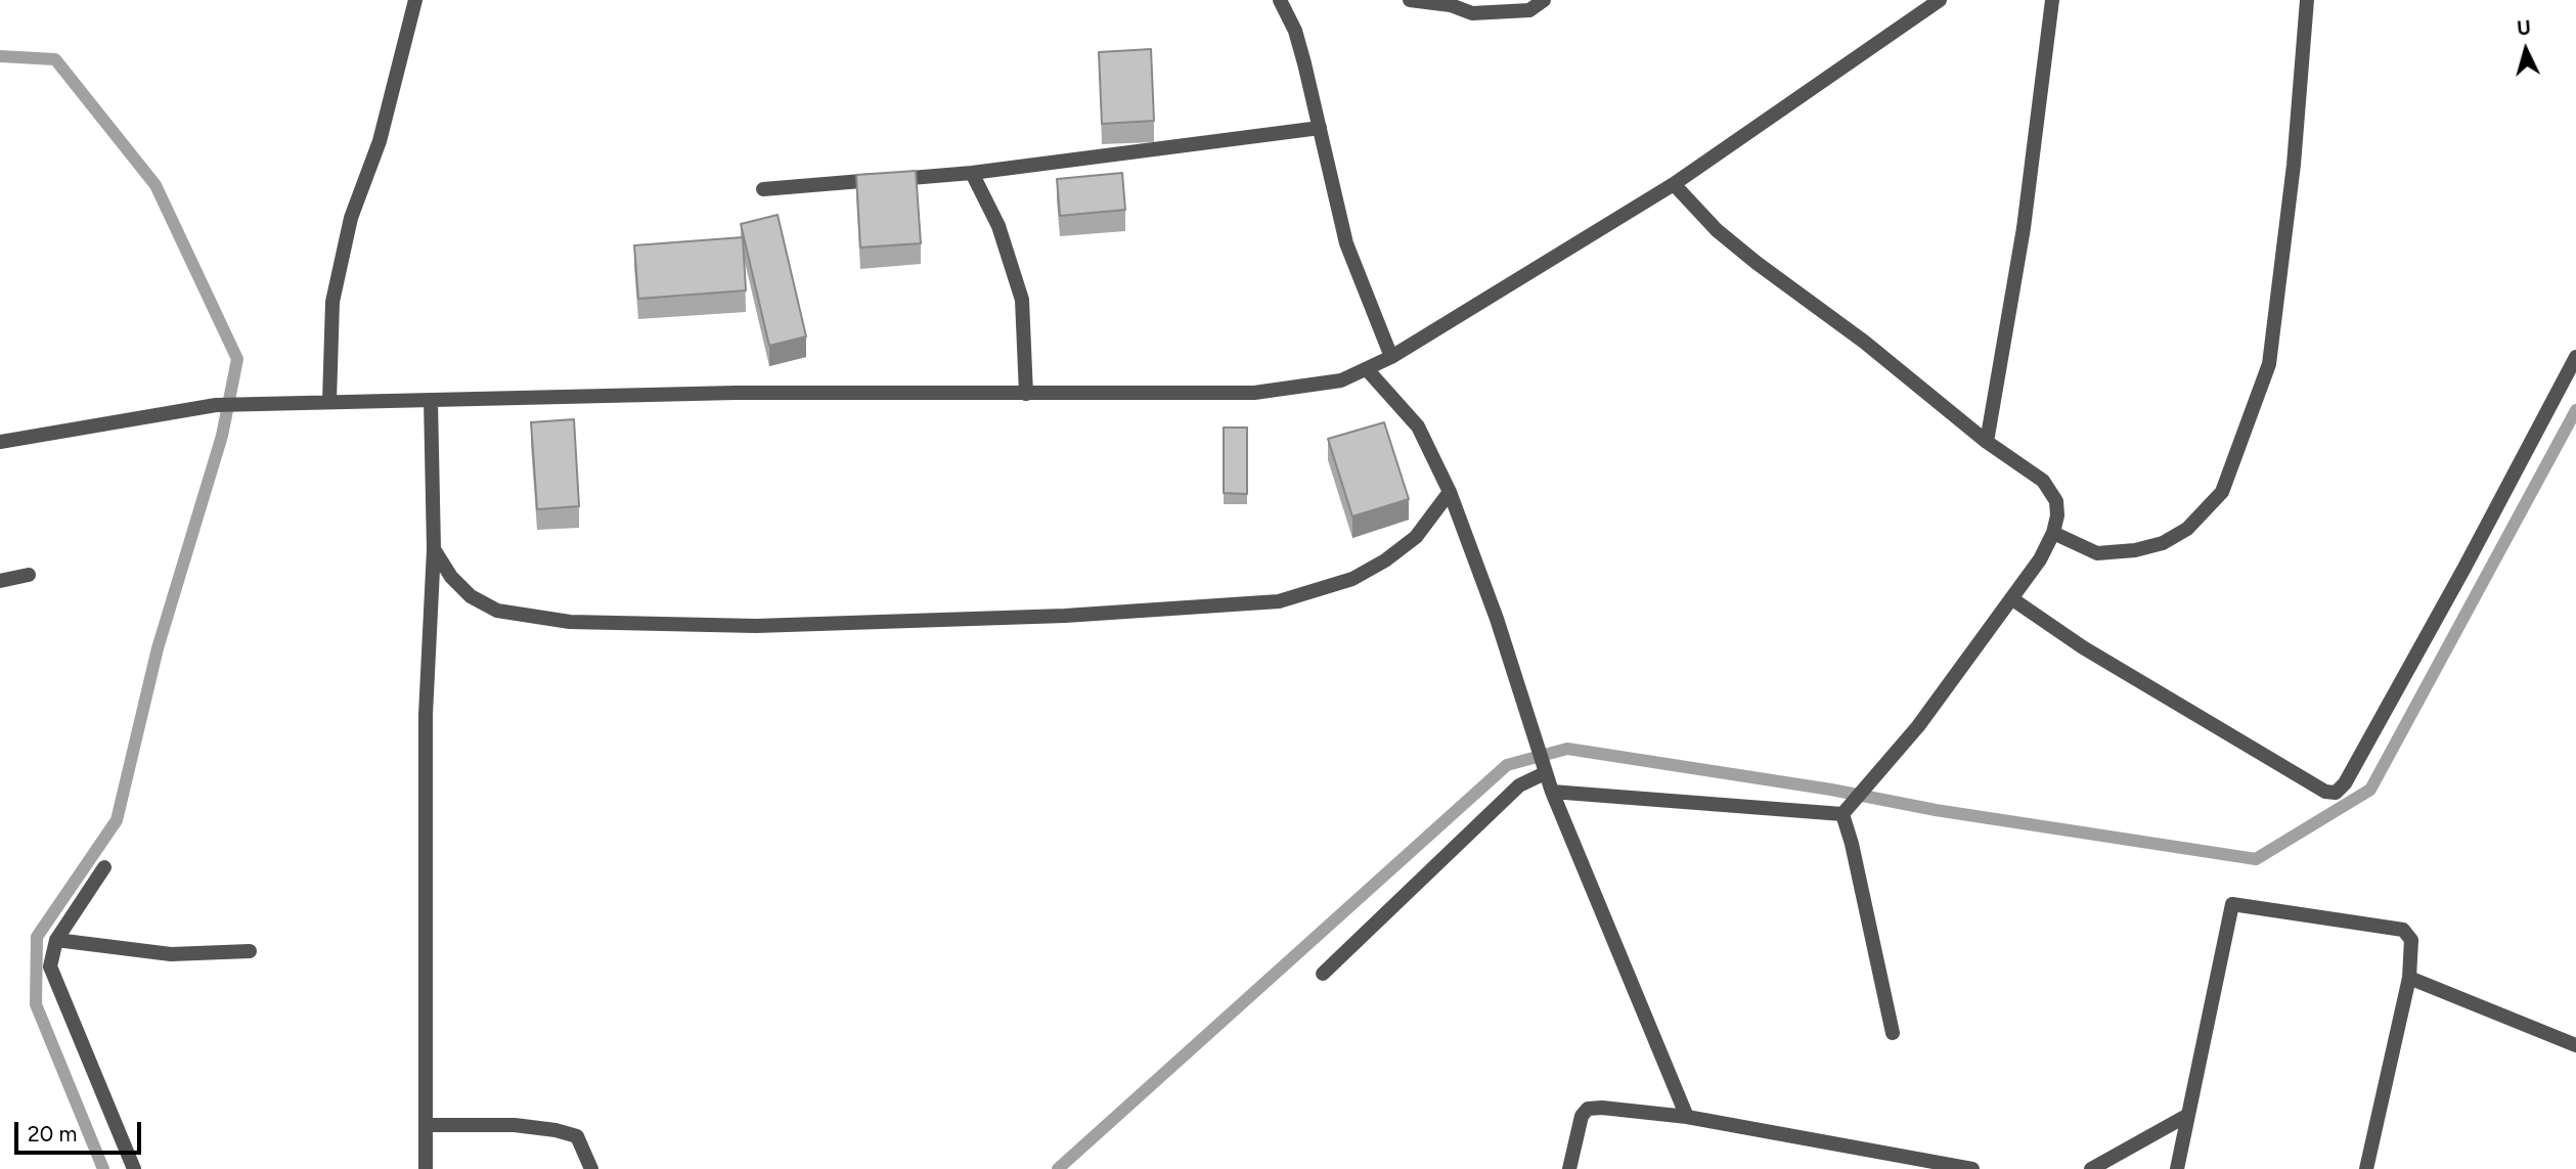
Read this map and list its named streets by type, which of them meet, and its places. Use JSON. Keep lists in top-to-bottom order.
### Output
{
  "scale_bar": "20 m",
  "north": "top"
}
